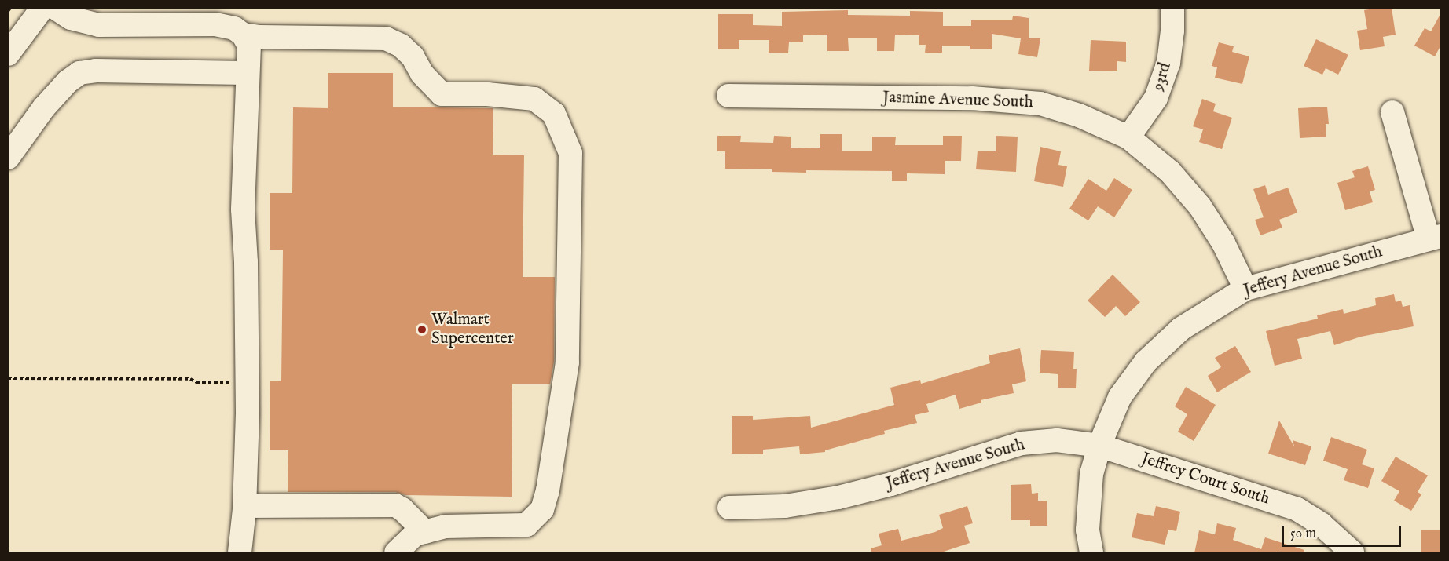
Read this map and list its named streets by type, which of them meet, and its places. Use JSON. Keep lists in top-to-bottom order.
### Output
{
  "streets": {
    "street": [
      "93rd",
      "Jasmine Avenue South",
      "Jeffery Avenue South",
      "Jeffrey Court South"
    ]
  },
  "crossings": [
    ["93rd", "Jasmine Avenue South"],
    ["Jasmine Avenue South", "Jeffery Avenue South"],
    ["Jeffery Avenue South", "Jeffrey Court South"]
  ],
  "places": ["Walmart Supercenter"],
  "scale_bar": "50 m"
}
